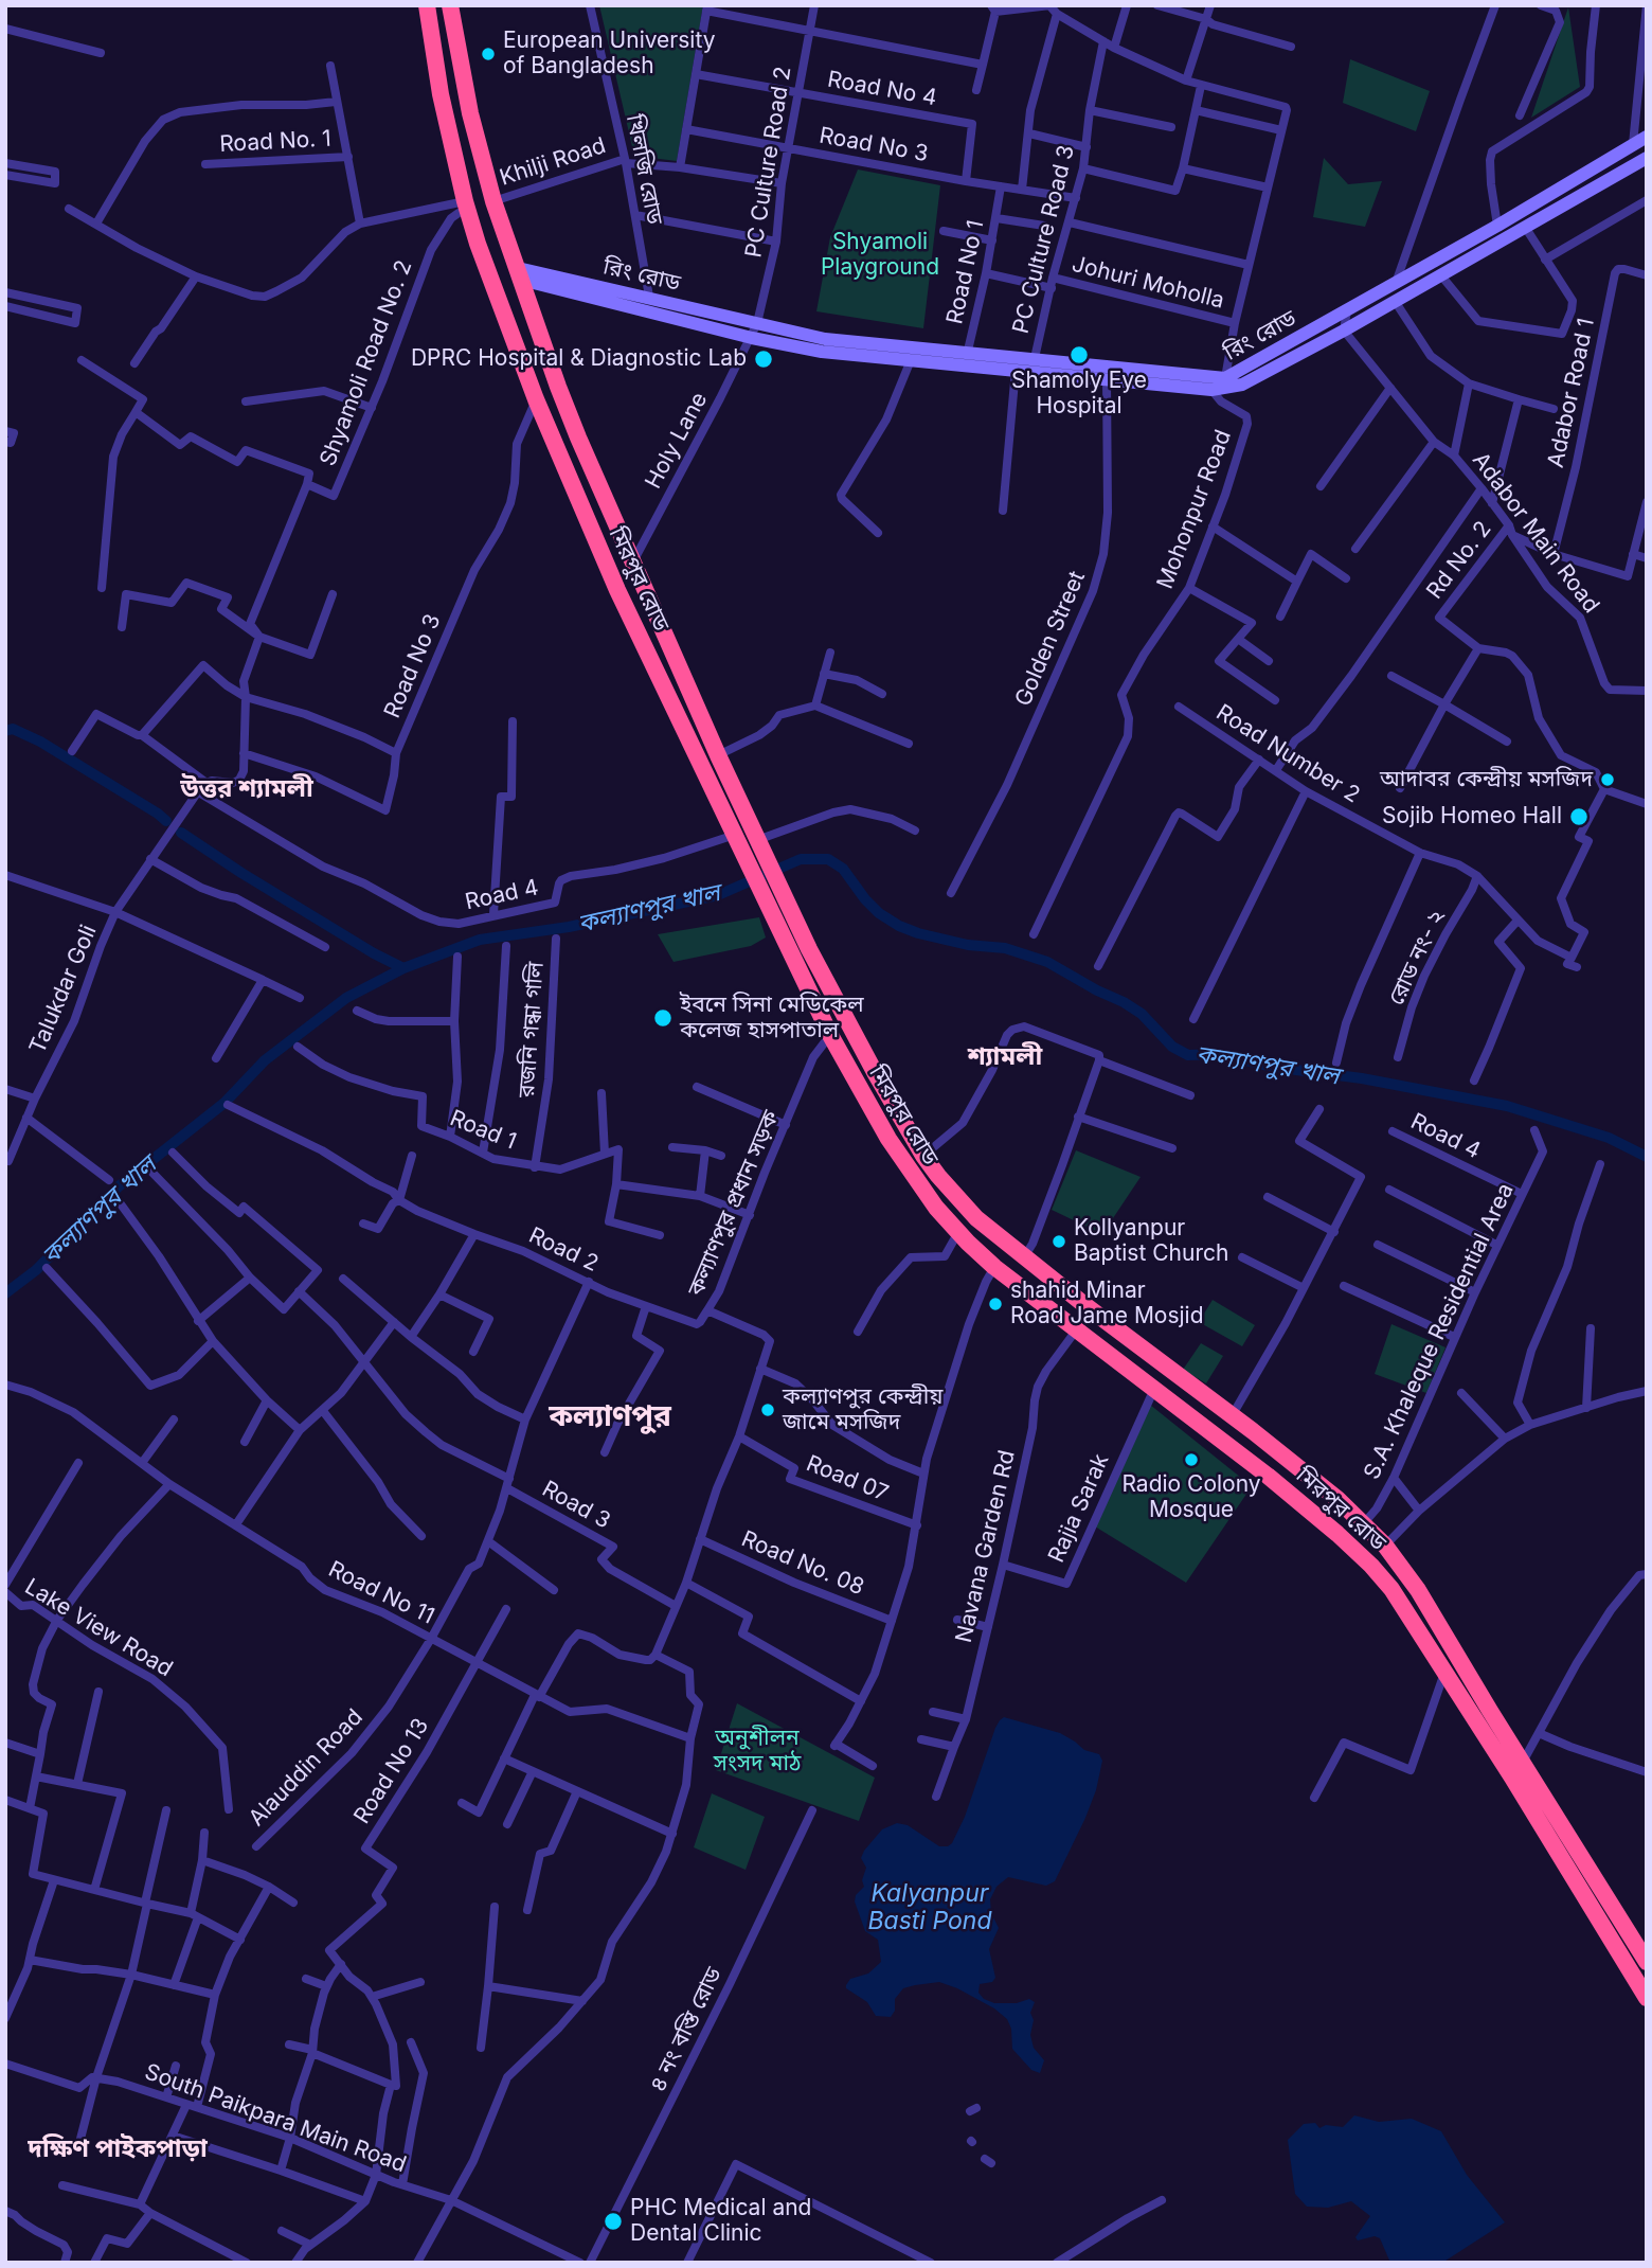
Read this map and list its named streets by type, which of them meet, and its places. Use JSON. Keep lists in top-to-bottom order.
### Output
{
  "streets": {
    "highway": ["মিরপুর রোড"],
    "main road": ["রিং রোড"],
    "street": [
      "Road No 4",
      "Road No. 1",
      "Road No 3",
      "Khilji Road",
      "PC Culture Road 2",
      "খিলজি রোড",
      "PC Culture Road 3",
      "Road No 1",
      "Johuri Moholla",
      "Shyamoli Road No. 2",
      "Adabor Road 1",
      "Holy Lane",
      "Mohonpur Road",
      "Adabor Main Road",
      "Rd No. 2",
      "Golden Street",
      "Road Number 2",
      "Road 4",
      "রোড নং- ২",
      "Talukdar Goli",
      "রজনি গন্ধা গলি",
      "Road 1",
      "কল্যাণপুর প্রধান সড়ক",
      "Road 2",
      "S.A. Khaleque Residential Area",
      "Road 07",
      "Road 3",
      "Rajia Sarak",
      "Navana Garden Rd",
      "Road No. 08",
      "Road No 11",
      "Lake View Road",
      "Alauddin Road",
      "Road No 13",
      "৪ নং বস্তি রোড",
      "South Paikpara Main Road"
    ]
  },
  "crossings": [
    ["Road No 4", "Road No 3"],
    ["Road No 4", "PC Culture Road 2"],
    ["Road No 3", "PC Culture Road 2"],
    ["Road No 3", "PC Culture Road 3"],
    ["Road No 3", "Road No 1"],
    ["Road No 3", "Shyamoli Road No. 2"],
    ["Road No 3", "মিরপুর রোড"],
    ["Khilji Road", "খিলজি রোড"],
    ["Khilji Road", "মিরপুর রোড"],
    ["PC Culture Road 2", "রিং রোড"],
    ["খিলজি রোড", "রিং রোড"],
    ["PC Culture Road 3", "রিং রোড"],
    ["PC Culture Road 3", "Johuri Moholla"],
    ["Road No 1", "রিং রোড"],
    ["Road No 1", "Johuri Moholla"],
    ["রিং রোড", "Johuri Moholla"],
    ["রিং রোড", "Holy Lane"],
    ["রিং রোড", "Mohonpur Road"],
    ["রিং রোড", "Adabor Main Road"],
    ["রিং রোড", "মিরপুর রোড"],
    ["রিং রোড", "Golden Street"],
    ["Shyamoli Road No. 2", "মিরপুর রোড"],
    ["Holy Lane", "মিরপুর রোড"],
    ["Adabor Main Road", "Rd No. 2"],
    ["মিরপুর রোড", "Road 4"],
    ["মিরপুর রোড", "কল্যাণপুর প্রধান সড়ক"],
    ["মিরপুর রোড", "S.A. Khaleque Residential Area"],
    ["মিরপুর রোড", "Rajia Sarak"],
    ["মিরপুর রোড", "Navana Garden Rd"],
    ["Road Number 2", "রোড নং- ২"],
    ["Road 4", "Talukdar Goli"],
    ["Road 4", "S.A. Khaleque Residential Area"],
    ["রজনি গন্ধা গলি", "Road 1"],
    ["কল্যাণপুর প্রধান সড়ক", "Road 2"],
    ["কল্যাণপুর প্রধান সড়ক", "Road 07"],
    ["কল্যাণপুর প্রধান সড়ক", "Road 3"],
    ["কল্যাণপুর প্রধান সড়ক", "Road No. 08"],
    ["Rajia Sarak", "Navana Garden Rd"],
    ["Road No 11", "Alauddin Road"],
    ["Road No 11", "Road No 13"]
  ],
  "districts": [
    "উত্তর শ্যামলী",
    "শ্যামলী",
    "কল্যাণপুর",
    "দক্ষিণ পাইকপাড়া"
  ],
  "water": ["কল্যাণপুর খাল", "Kalyanpur Basti Pond"],
  "parks": ["Shyamoli Playground", "অনুশীলন সংসদ মাঠ"],
  "places": [
    "European University of Bangladesh",
    "Shamoly Eye Hospital",
    "DPRC Hospital & Diagnostic Lab",
    "আদাবর কেন্দ্রীয় মসজিদ",
    "Sojib Homeo Hall",
    "ইবনে সিনা মেডিকেল কলেজ হাসপাতাল",
    "Kollyanpur Baptist Church",
    "shahid Minar Road Jame Mosjid",
    "কল্যাণপুর কেন্দ্রীয় জামে মসজিদ",
    "Radio Colony Mosque",
    "PHC Medical and Dental Clinic"
  ]
}
